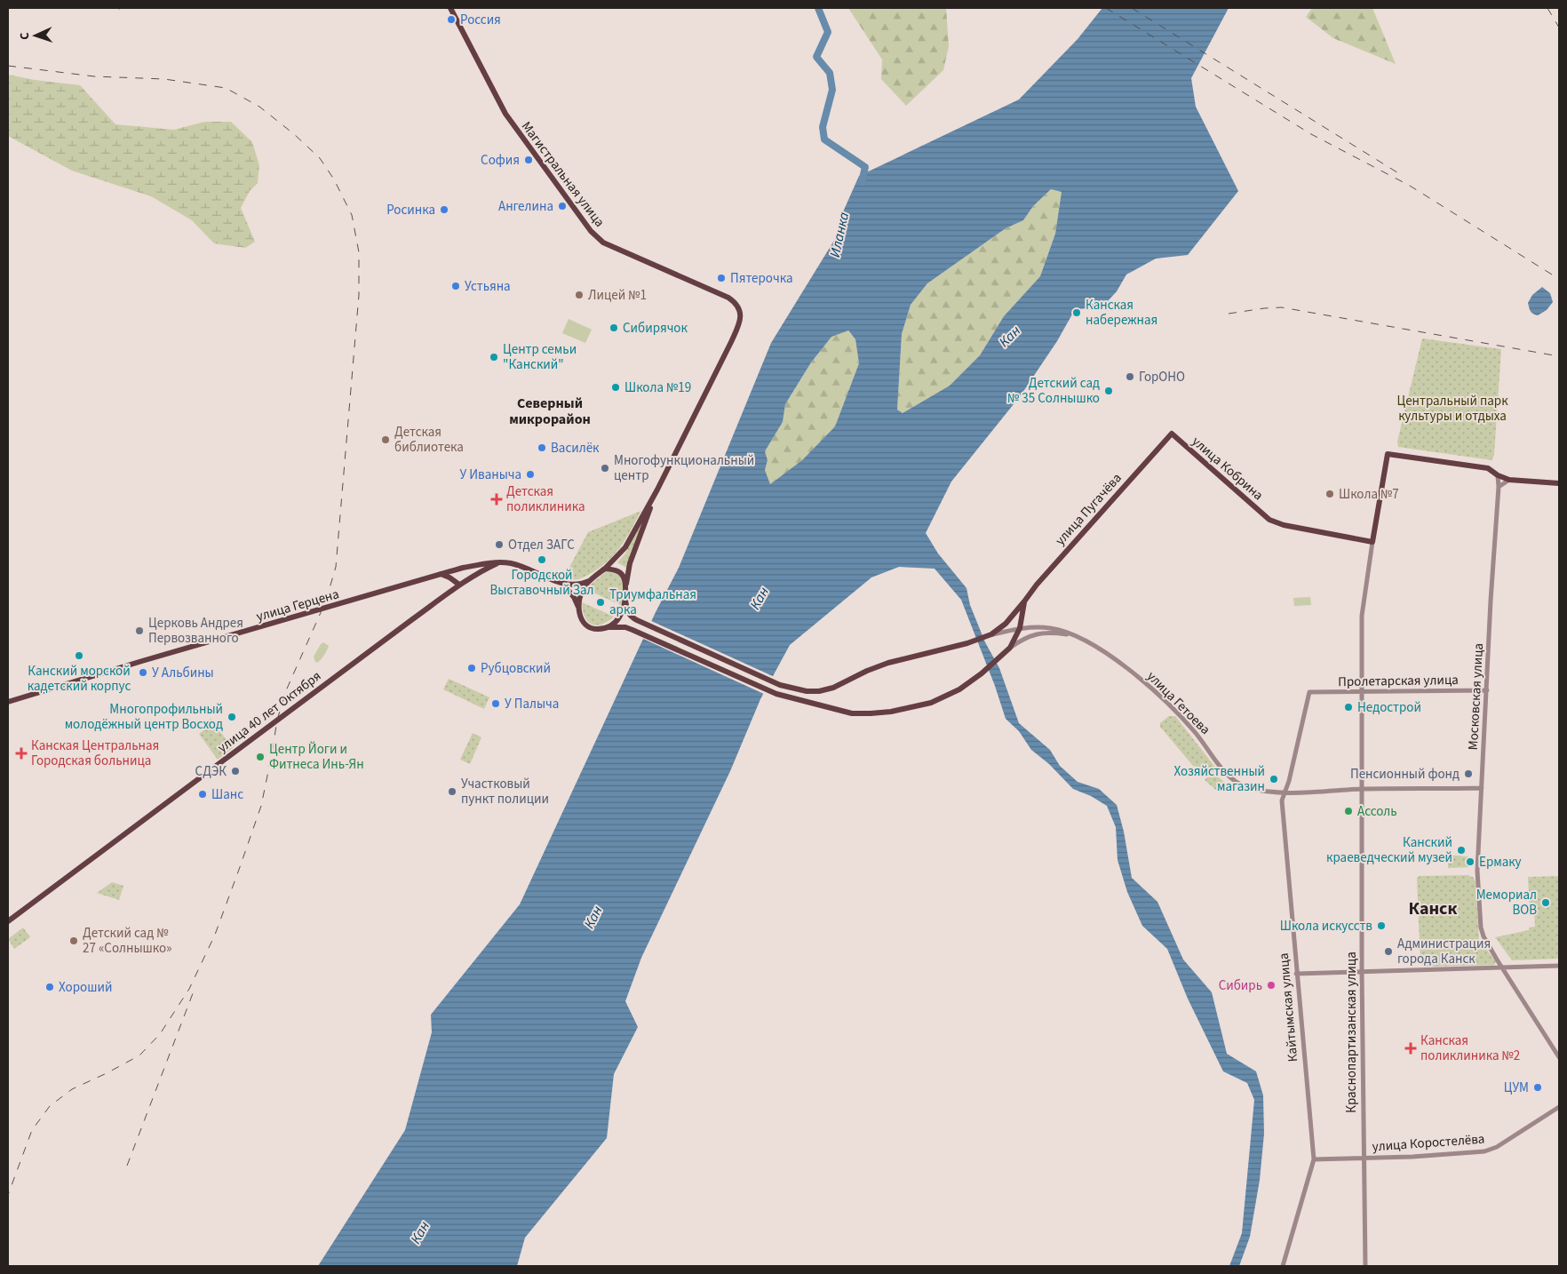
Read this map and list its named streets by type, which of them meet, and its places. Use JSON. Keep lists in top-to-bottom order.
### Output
{
  "streets": {
    "main road": [
      "Магистральная улица",
      "улица Кобрина",
      "улица Пугачёва",
      "улица Герцена",
      "улица 40 лет Октября",
      "Краснопартизанская улица"
    ],
    "street": [
      "Пролетарская улица",
      "Московская улица",
      "улица Гетоева",
      "Кайтымская улица",
      "улица Коростелёва"
    ]
  },
  "crossings": [
    ["улица Кобрина", "улица Пугачёва"],
    ["улица Кобрина", "Краснопартизанская улица"],
    ["улица Герцена", "улица 40 лет Октября"],
    ["Пролетарская улица", "Московская улица"],
    ["Пролетарская улица", "Кайтымская улица"],
    ["Пролетарская улица", "Краснопартизанская улица"],
    ["Московская улица", "улица Гетоева"],
    ["Московская улица", "Краснопартизанская улица"],
    ["улица Гетоева", "Кайтымская улица"],
    ["улица Гетоева", "Краснопартизанская улица"],
    ["Кайтымская улица", "улица Коростелёва"],
    ["Краснопартизанская улица", "улица Коростелёва"]
  ],
  "districts": ["Северный микрорайон", "Канск"],
  "water": ["Иланка", "Кан"],
  "parks": ["Центральный парк культуры и отдыха"],
  "places": {
    "other": [
      "Россия",
      "София",
      "Ангелина",
      "Росинка",
      "Пятерочка",
      "Устьяна",
      "Лицей №1",
      "Канская набережная",
      "Сибирячок",
      "Центр семьи \"Канский\"",
      "ГорОНО",
      "Школа №19",
      "Детский сад № 35 Солнышко",
      "Детская библиотека",
      "Василёк",
      "Многофункциональный центр",
      "У Иваныча",
      "Школа №7",
      "Отдел ЗАГС",
      "Городской Выставочный Зал",
      "Триумфальная арка",
      "Церковь Андрея Первозванного",
      "Канский морской кадетский корпус",
      "Рубцовский",
      "У Альбины",
      "У Палыча",
      "Недострой",
      "Многопрофильный молодёжный центр Восход",
      "Центр Йоги и Фитнеса Инь-Ян",
      "СДЭК",
      "Пенсионный фонд",
      "Хозяйственный магазин",
      "Участковый пункт полиции",
      "Шанс",
      "Ассоль",
      "Канский краеведческий музей",
      "Ермаку",
      "Мемориал ВОВ",
      "Школа искусств",
      "Детский сад № 27 «Солнышко»",
      "Администрация города Канск",
      "Сибирь",
      "Хороший",
      "ЦУМ"
    ],
    "health": ["Детская поликлиника", "Канская Центральная Городская больница", "Канская поликлиника №2"]
  },
  "north": "left"
}
